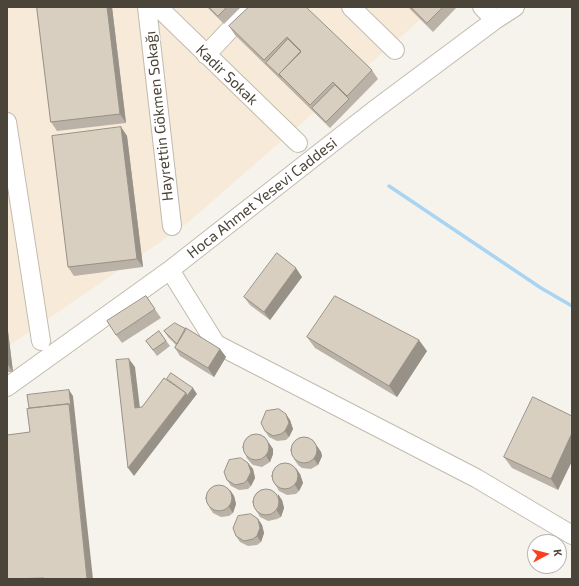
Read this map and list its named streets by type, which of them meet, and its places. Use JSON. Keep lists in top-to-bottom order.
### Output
{
  "streets": {
    "street": ["Kadir Sokak", "Hayrettin Gökmen Sokağı", "Hoca Ahmet Yesevi Caddesi"]
  },
  "north": "right"
}
